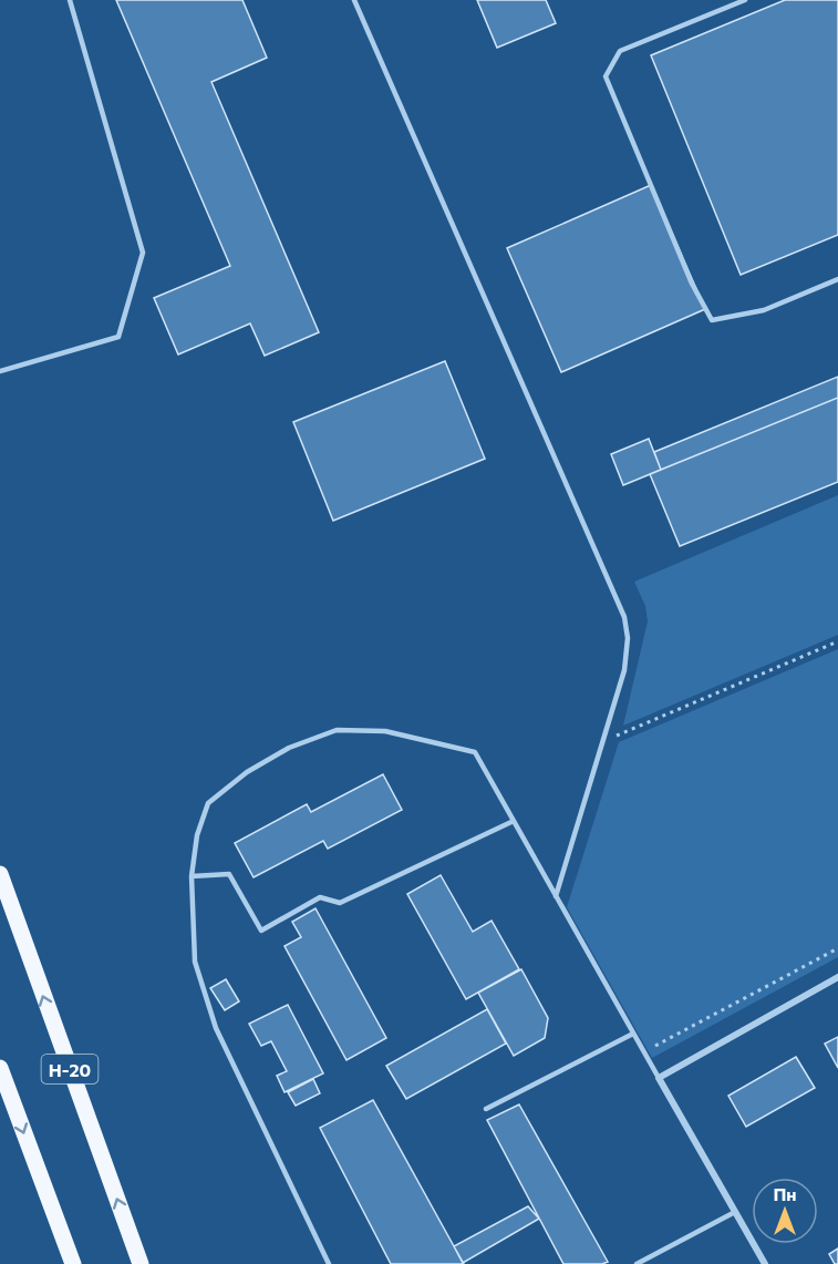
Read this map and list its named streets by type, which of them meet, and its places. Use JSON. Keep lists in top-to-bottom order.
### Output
{
  "streets": {
    "main road": ["Н-20"]
  },
  "north": "top"
}
